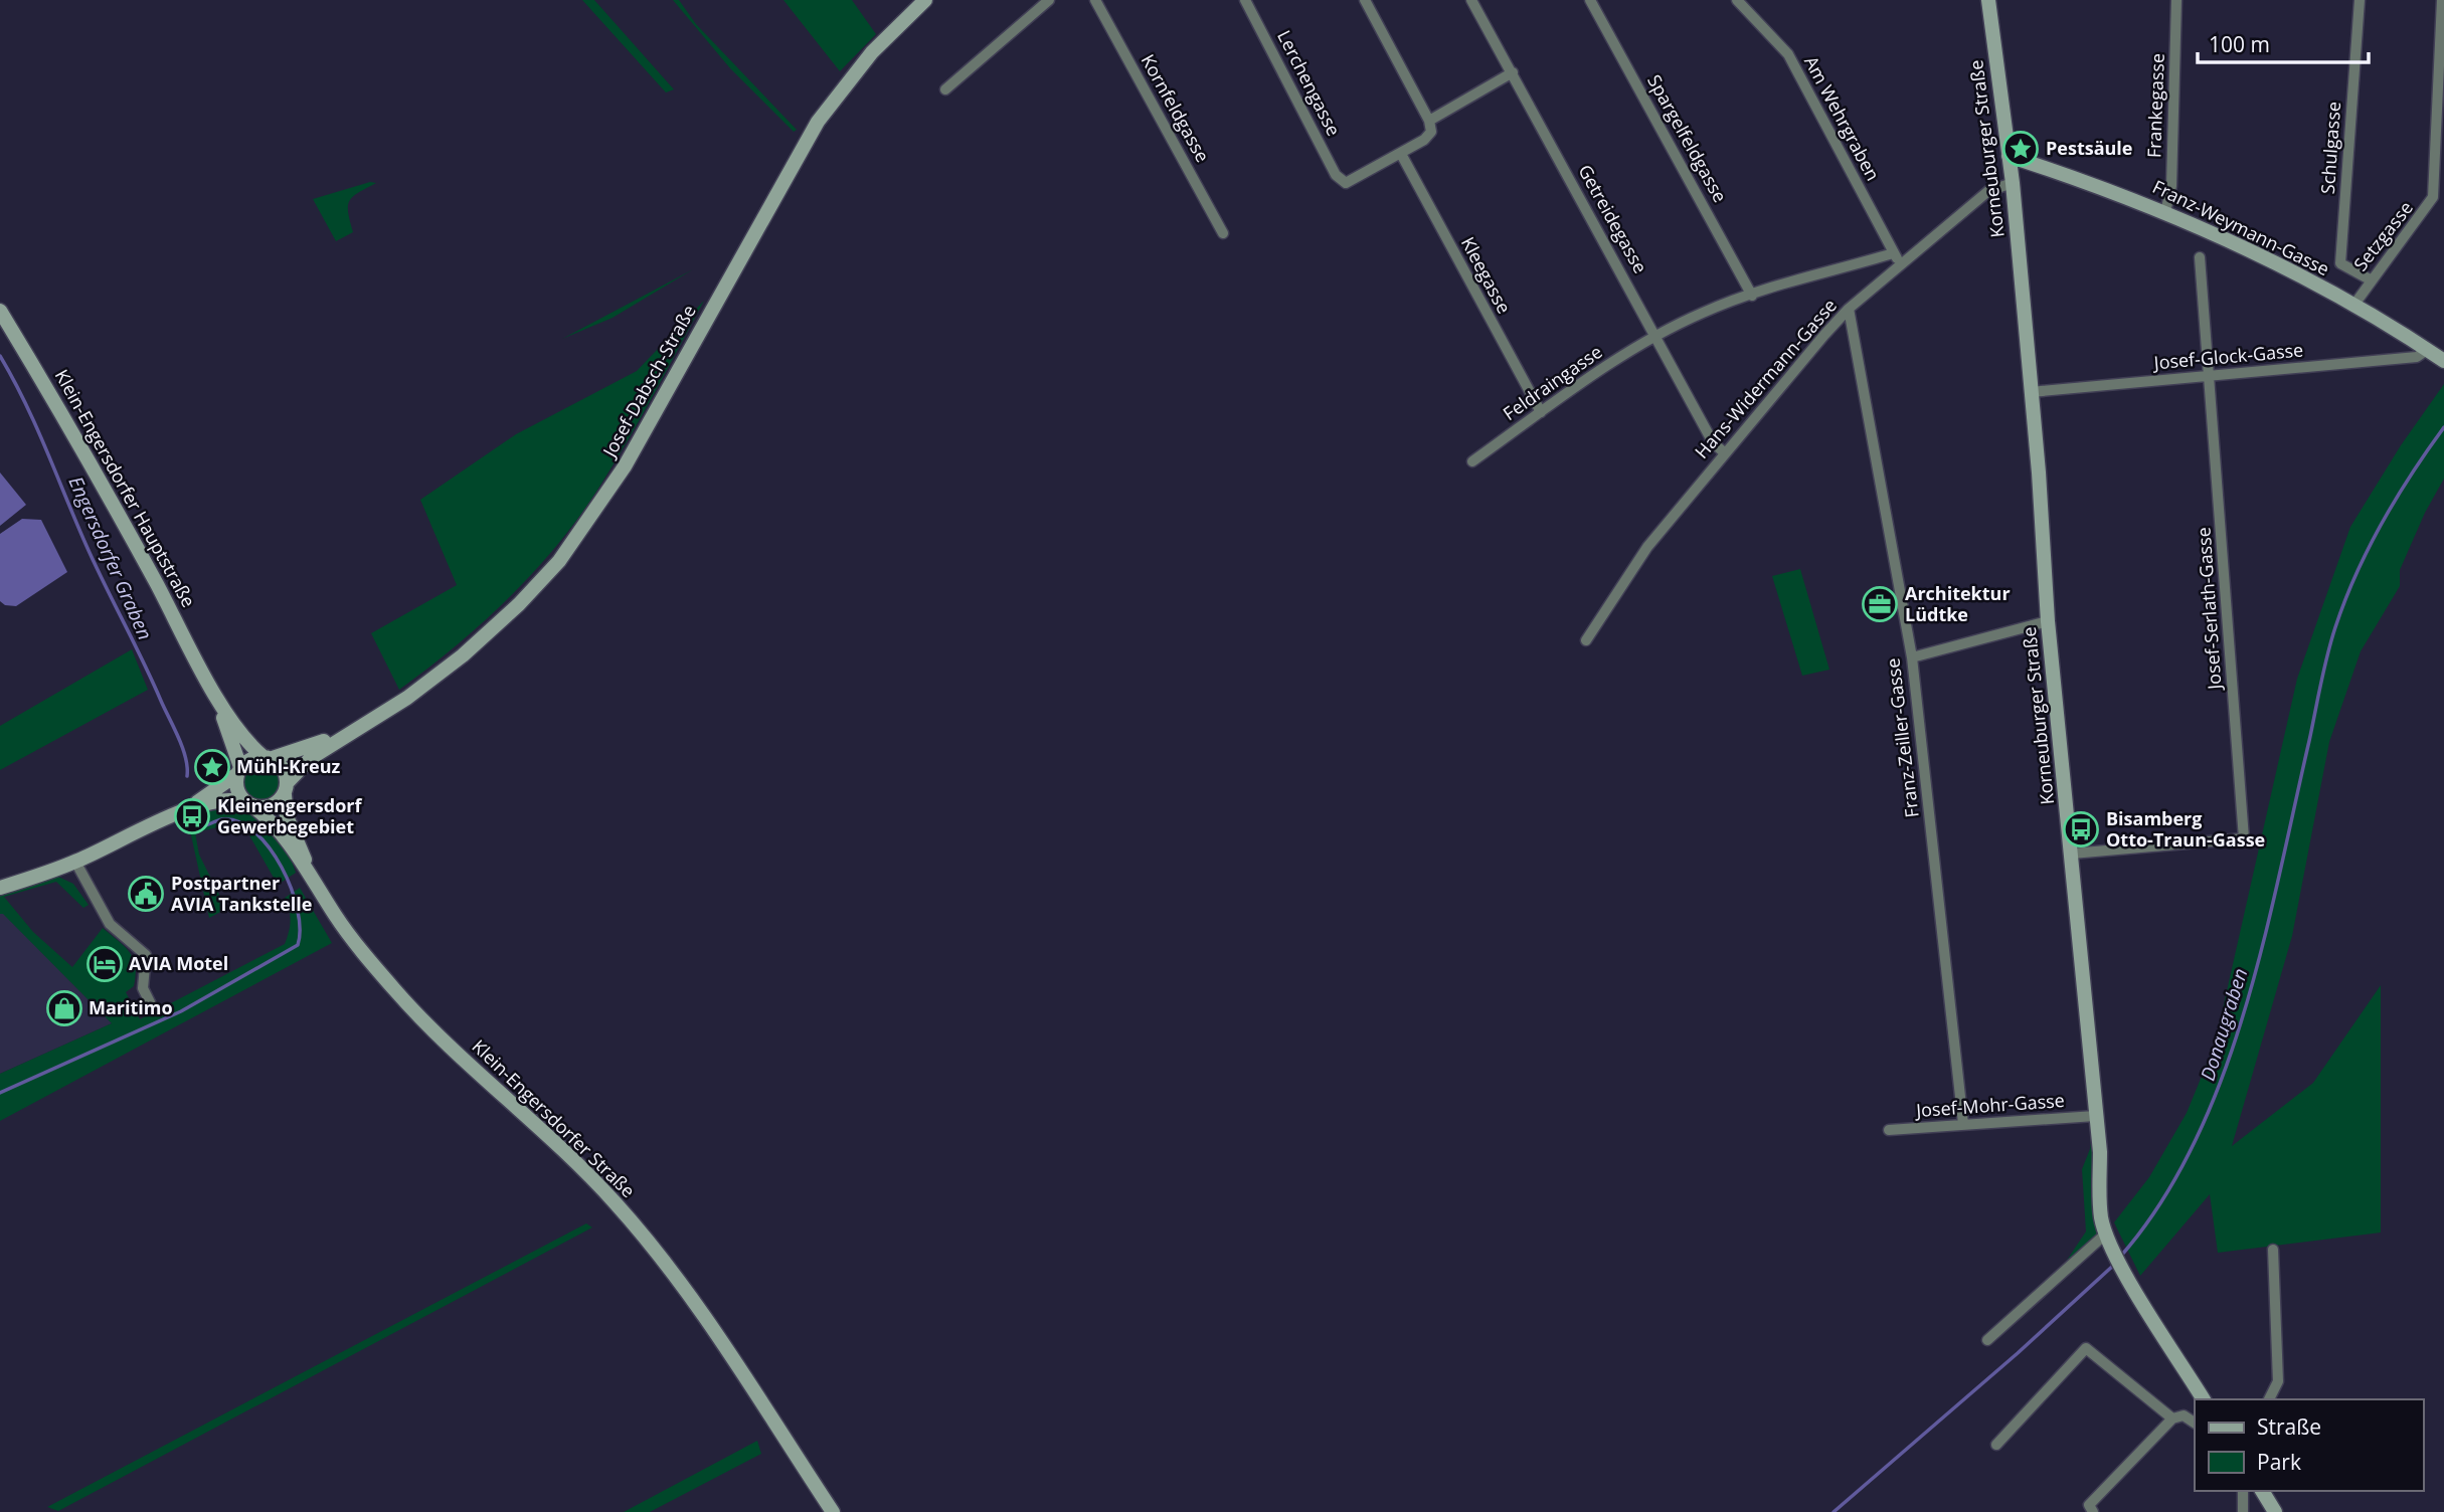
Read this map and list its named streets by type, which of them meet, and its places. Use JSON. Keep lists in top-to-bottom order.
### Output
{
  "streets": {
    "main road": [
      "Korneuburger Straße",
      "Franz-Weymann-Gasse",
      "Josef-Dabsch-Straße",
      "Klein-Engersdorfer Hauptstraße",
      "Klein-Engersdorfer Straße"
    ],
    "street": [
      "Lerchengasse",
      "Frankegasse",
      "Kornfeldgasse",
      "Am Wehrgraben",
      "Spargelfeldgasse",
      "Schulgasse",
      "Getreidegasse",
      "Setzgasse",
      "Kleegasse",
      "Josef-Glock-Gasse",
      "Hans-Widermann-Gasse",
      "Feldraingasse",
      "Josef-Serlath-Gasse",
      "Franz-Zeiller-Gasse",
      "Josef-Mohr-Gasse"
    ]
  },
  "crossings": [
    ["Lerchengasse", "Kleegasse"],
    ["Frankegasse", "Franz-Weymann-Gasse"],
    ["Am Wehrgraben", "Hans-Widermann-Gasse"],
    ["Schulgasse", "Setzgasse"],
    ["Korneuburger Straße", "Franz-Weymann-Gasse"],
    ["Korneuburger Straße", "Josef-Glock-Gasse"],
    ["Korneuburger Straße", "Hans-Widermann-Gasse"],
    ["Korneuburger Straße", "Josef-Serlath-Gasse"],
    ["Korneuburger Straße", "Josef-Mohr-Gasse"],
    ["Getreidegasse", "Hans-Widermann-Gasse"],
    ["Getreidegasse", "Feldraingasse"],
    ["Franz-Weymann-Gasse", "Setzgasse"],
    ["Franz-Weymann-Gasse", "Josef-Glock-Gasse"],
    ["Kleegasse", "Feldraingasse"],
    ["Josef-Glock-Gasse", "Josef-Serlath-Gasse"],
    ["Hans-Widermann-Gasse", "Franz-Zeiller-Gasse"],
    ["Josef-Dabsch-Straße", "Klein-Engersdorfer Straße"],
    ["Franz-Zeiller-Gasse", "Josef-Mohr-Gasse"]
  ],
  "water": ["Engersdorfer Graben", "Donaugraben"],
  "places": {
    "place": ["Pestsäule", "Mühl-Kreuz"],
    "office": ["Architektur Lüdtke"],
    "bus stop": ["Kleinengersdorf Gewerbegebiet", "Bisamberg Otto-Traun-Gasse"],
    "public building": ["Postpartner AVIA Tankstelle"],
    "hotel": ["AVIA Motel"],
    "shop": ["Maritimo"]
  },
  "legend": ["Straße", "Park"],
  "scale_bar": "100 m"
}
